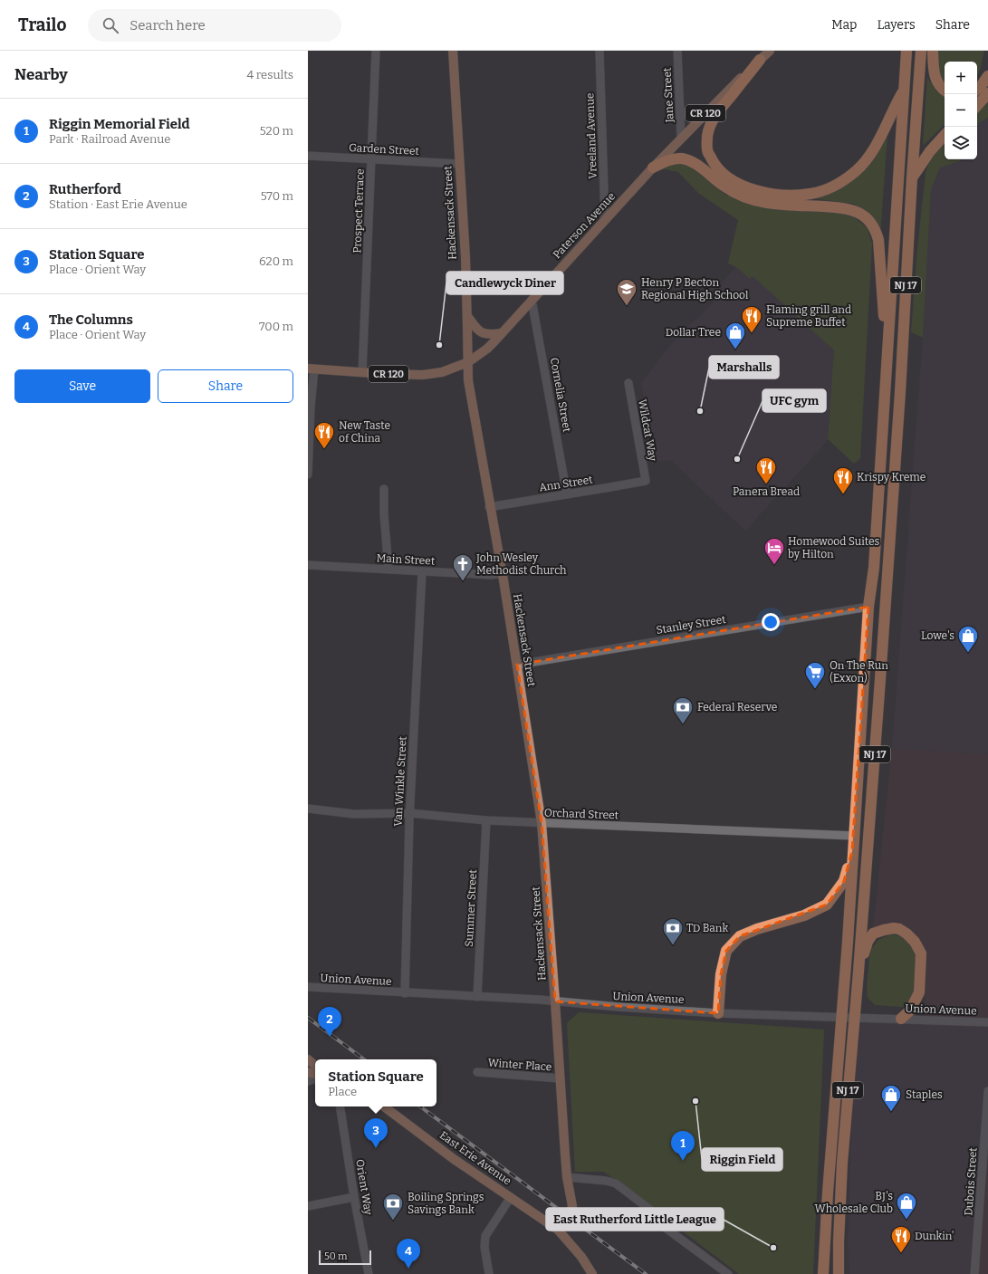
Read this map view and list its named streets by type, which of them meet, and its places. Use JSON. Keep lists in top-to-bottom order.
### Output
{
  "streets": {
    "highway": ["NJ 17"],
    "main road": [
      "CR 120",
      "Hackensack Street",
      "Paterson Avenue",
      "East Erie Avenue"
    ],
    "street": [
      "Jane Street",
      "Vreeland Avenue",
      "Garden Street",
      "Prospect Terrace",
      "Cornelia Street",
      "Wildcat Way",
      "Ann Street",
      "Main Street",
      "Stanley Street",
      "Van Winkle Street",
      "Orchard Street",
      "Summer Street",
      "Union Avenue",
      "Winter Place",
      "Dubois Street",
      "Orient Way"
    ]
  },
  "crossings": [
    ["Jane Street", "Paterson Avenue"],
    ["Vreeland Avenue", "Paterson Avenue"],
    ["Garden Street", "Prospect Terrace"],
    ["Garden Street", "Hackensack Street"],
    ["Prospect Terrace", "Paterson Avenue"],
    ["Hackensack Street", "Paterson Avenue"],
    ["Hackensack Street", "Ann Street"],
    ["Hackensack Street", "Main Street"],
    ["Hackensack Street", "Stanley Street"],
    ["Hackensack Street", "Orchard Street"],
    ["Hackensack Street", "Union Avenue"],
    ["Hackensack Street", "Winter Place"],
    ["Hackensack Street", "East Erie Avenue"],
    ["Paterson Avenue", "Cornelia Street"],
    ["NJ 17", "Stanley Street"],
    ["NJ 17", "Orchard Street"],
    ["NJ 17", "Union Avenue"],
    ["Cornelia Street", "Ann Street"],
    ["Wildcat Way", "Ann Street"],
    ["Main Street", "Van Winkle Street"],
    ["Van Winkle Street", "Orchard Street"],
    ["Van Winkle Street", "Union Avenue"],
    ["Orchard Street", "Summer Street"],
    ["Summer Street", "Union Avenue"]
  ],
  "places": {
    "school or university": ["Henry P Becton Regional High School"],
    "restaurant": [
      "Flaming grill and Supreme Buffet",
      "New Taste of China",
      "Panera Bread",
      "Krispy Kreme",
      "Dunkin'"
    ],
    "other": [
      "Candlewyck Diner",
      "Marshalls",
      "UFC gym",
      "Riggin Field",
      "East Rutherford Little League"
    ],
    "shop": [
      "Dollar Tree",
      "Lowe's",
      "Staples",
      "BJ's Wholesale Club"
    ],
    "hotel": ["Homewood Suites by Hilton"],
    "church": ["John Wesley Methodist Church"],
    "supermarket": ["On The Run (Exxon)"],
    "bank": ["Federal Reserve", "TD Bank", "Boiling Springs Savings Bank"]
  },
  "scale_bar": "50 m",
  "page": {
    "header": "Trailo",
    "search": "Search here",
    "nav": ["Map", "Layers", "Share"],
    "heading": ["Nearby", "4 results"],
    "map_buttons": ["+", "−"],
    "list": [
      {
        "mark": "1",
        "name": "Riggin Memorial Field",
        "note": "Park · Railroad Avenue",
        "value": "520 m"
      },
      {
        "mark": "2",
        "name": "Rutherford",
        "note": "Station · East Erie Avenue",
        "value": "570 m"
      },
      {
        "mark": "3",
        "name": "Station Square",
        "note": "Place · Orient Way",
        "value": "620 m"
      },
      {
        "mark": "4",
        "name": "The Columns",
        "note": "Place · Orient Way",
        "value": "700 m"
      }
    ],
    "buttons": ["Save", "Share"],
    "pins": [
      "2",
      "3",
      "1",
      "4"
    ],
    "popup": ["Station Square", "Place"],
    "scale": "50 m"
  }
}
